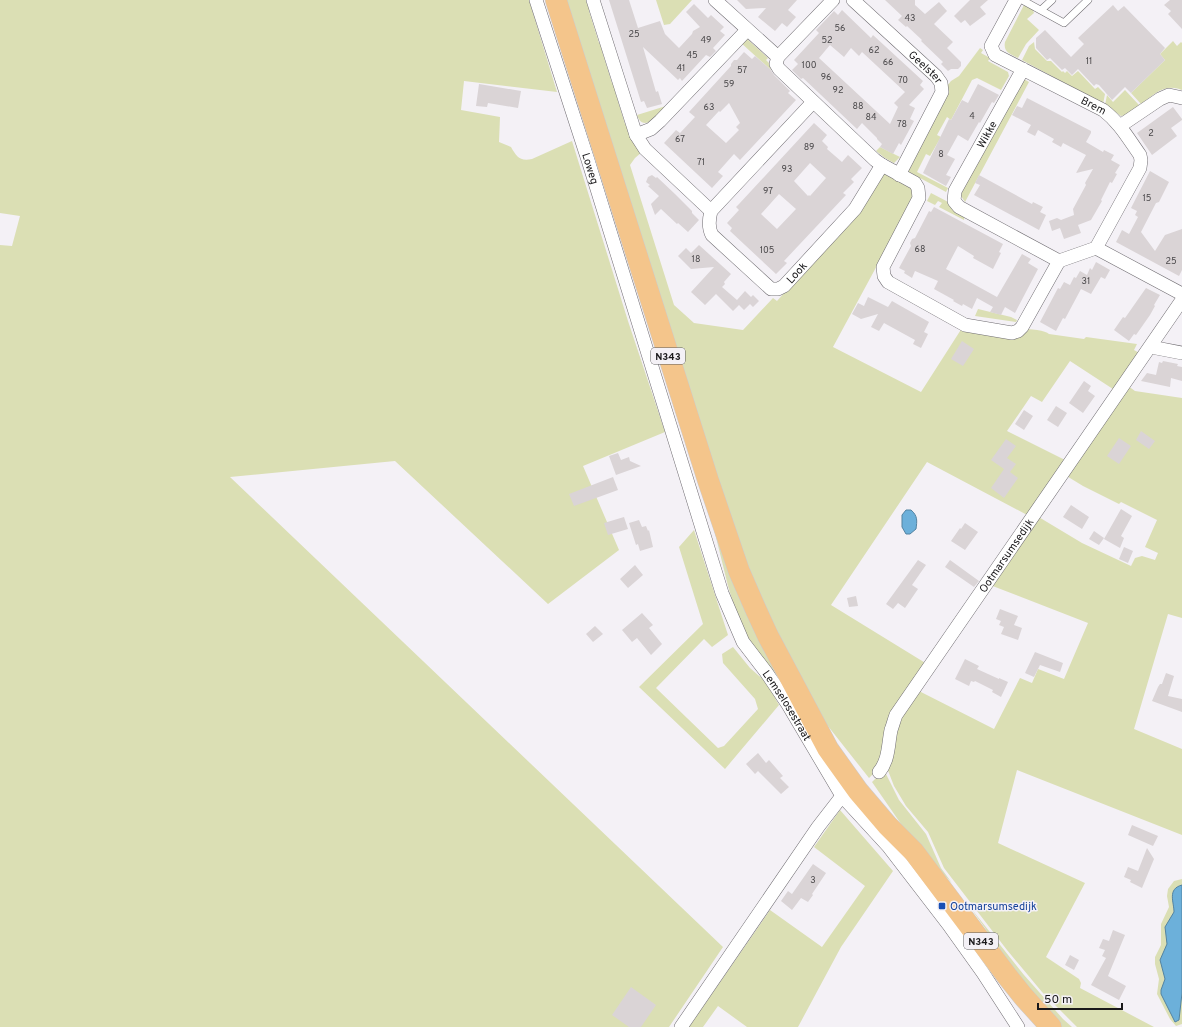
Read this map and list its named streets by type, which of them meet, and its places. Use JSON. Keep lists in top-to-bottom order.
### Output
{
  "streets": {
    "main road": ["N343"],
    "street": [
      "Geelster",
      "Brem",
      "Wikke",
      "Loweg",
      "Look",
      "Ootmarsumsedijk",
      "Lemselosestraat"
    ]
  },
  "crossings": [
    ["Brem", "Wikke"],
    ["Loweg", "Lemselosestraat"]
  ],
  "places": {
    "transit": ["Ootmarsumsedijk"]
  },
  "house_numbers": [
    "43",
    "56",
    "25",
    "49",
    "52",
    "62",
    "45",
    "11",
    "66",
    "100",
    "41",
    "57",
    "96",
    "70",
    "59",
    "92",
    "88",
    "63",
    "4",
    "84",
    "78",
    "2",
    "67",
    "89",
    "8",
    "71",
    "93",
    "97",
    "15",
    "68",
    "105",
    "18",
    "25",
    "31",
    "3"
  ],
  "scale_bar": "50 m"
}
